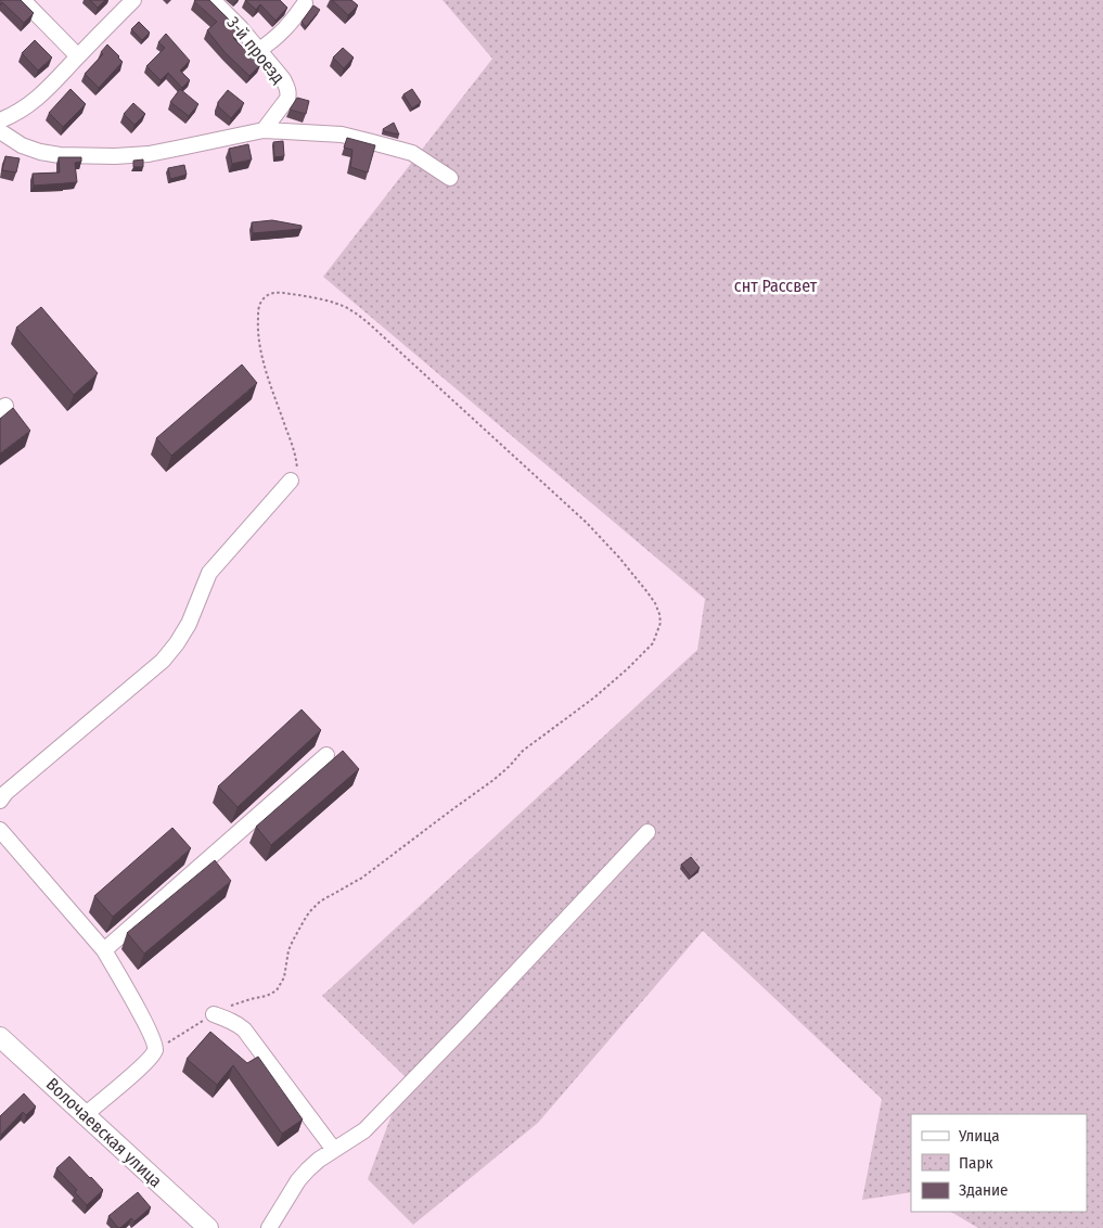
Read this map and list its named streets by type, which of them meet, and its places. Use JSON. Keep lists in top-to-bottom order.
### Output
{
  "streets": {
    "main road": ["Волочаевская улица"],
    "street": ["3-й проезд"]
  },
  "parks": ["снт Рассвет"],
  "legend": ["Улица", "Парк", "Здание"]
}
